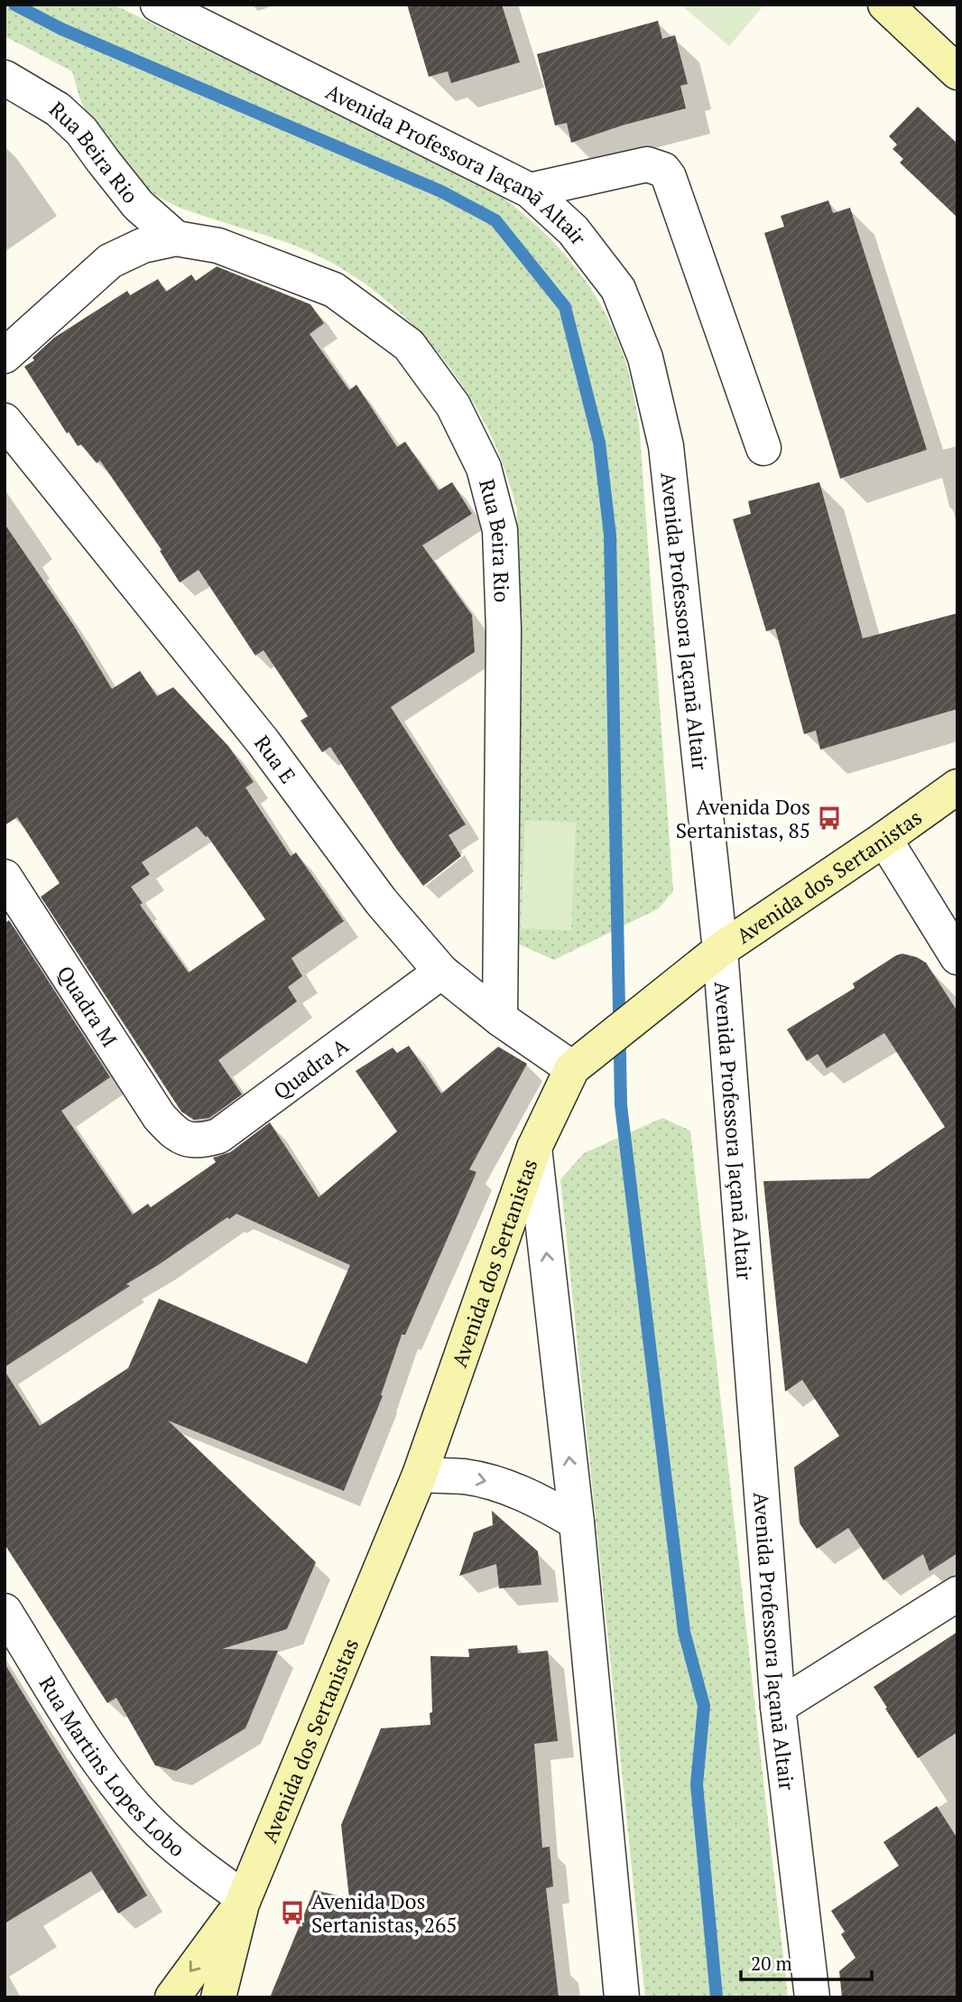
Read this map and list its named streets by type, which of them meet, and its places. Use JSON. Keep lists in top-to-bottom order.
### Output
{
  "streets": {
    "main road": ["Avenida dos Sertanistas"],
    "street": [
      "Rua Beira Rio",
      "Avenida Professora Jaçanã Altair",
      "Rua E",
      "Quadra M",
      "Quadra A",
      "Rua Martins Lopes Lobo"
    ]
  },
  "crossings": [
    ["Rua Beira Rio", "Rua E"],
    ["Avenida Professora Jaçanã Altair", "Avenida dos Sertanistas"],
    ["Rua E", "Avenida dos Sertanistas"],
    ["Rua E", "Quadra A"],
    ["Avenida dos Sertanistas", "Rua Martins Lopes Lobo"],
    ["Quadra M", "Quadra A"]
  ],
  "places": {
    "bus stop": ["Avenida Dos Sertanistas, 85", "Avenida Dos Sertanistas, 265"]
  },
  "scale_bar": "20 m"
}
